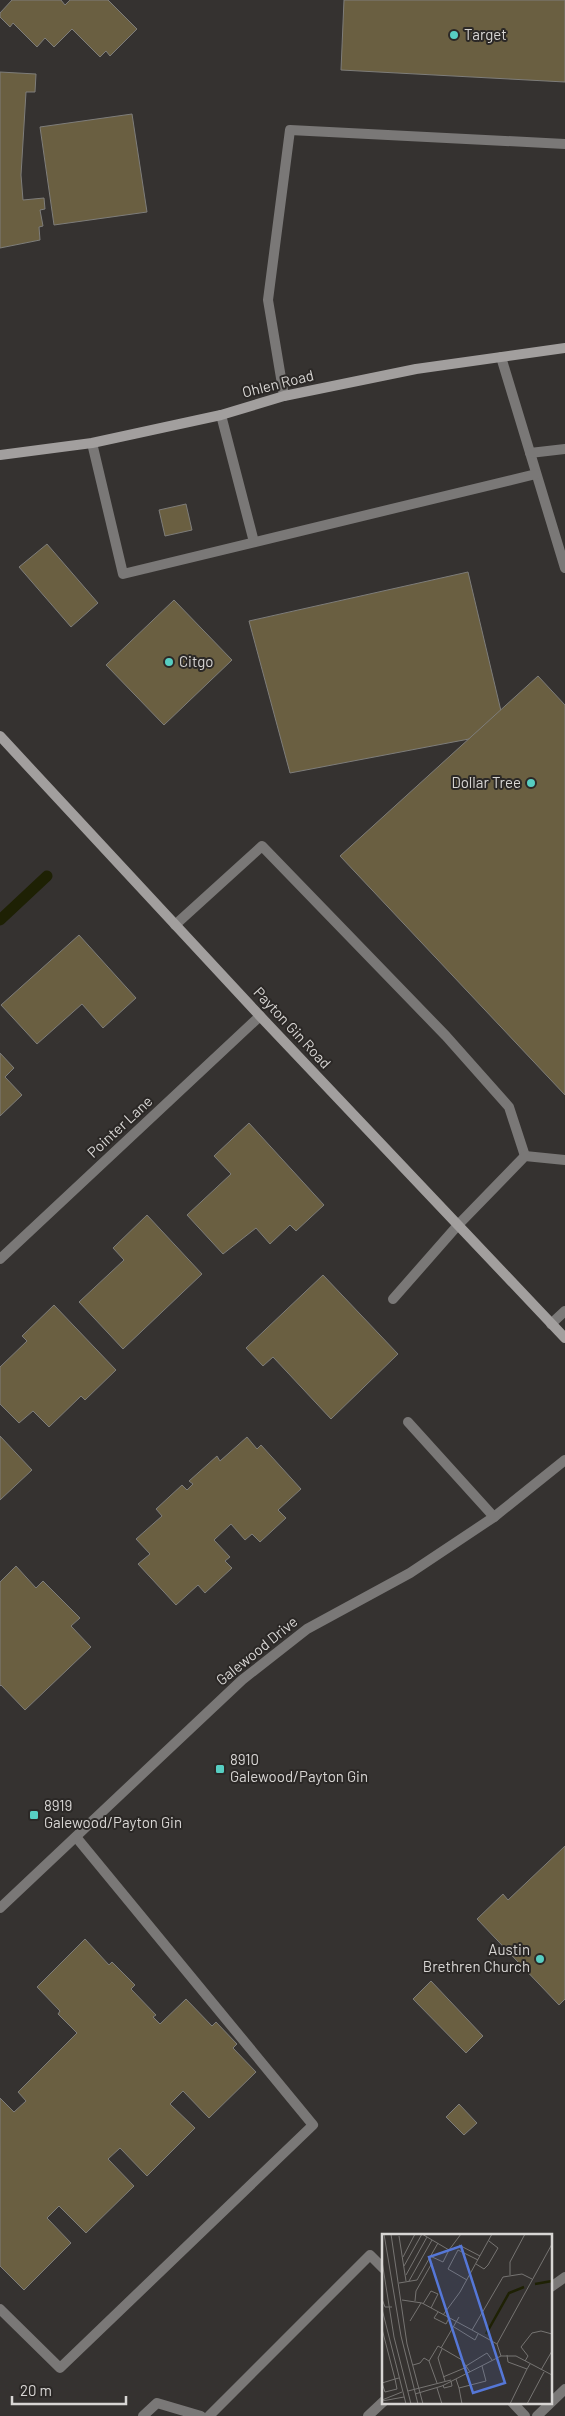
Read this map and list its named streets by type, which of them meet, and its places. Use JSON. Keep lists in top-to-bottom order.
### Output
{
  "streets": {
    "street": [
      "Ohlen Road",
      "Payton Gin Road",
      "Pointer Lane",
      "Galewood Drive"
    ]
  },
  "crossings": [
    ["Payton Gin Road", "Pointer Lane"]
  ],
  "places": {
    "other": [
      "Target",
      "Citgo",
      "Dollar Tree",
      "Austin Brethren Church"
    ],
    "transit": ["8910 Galewood/Payton Gin", "8919 Galewood/Payton Gin"]
  },
  "scale_bar": "20 m"
}
